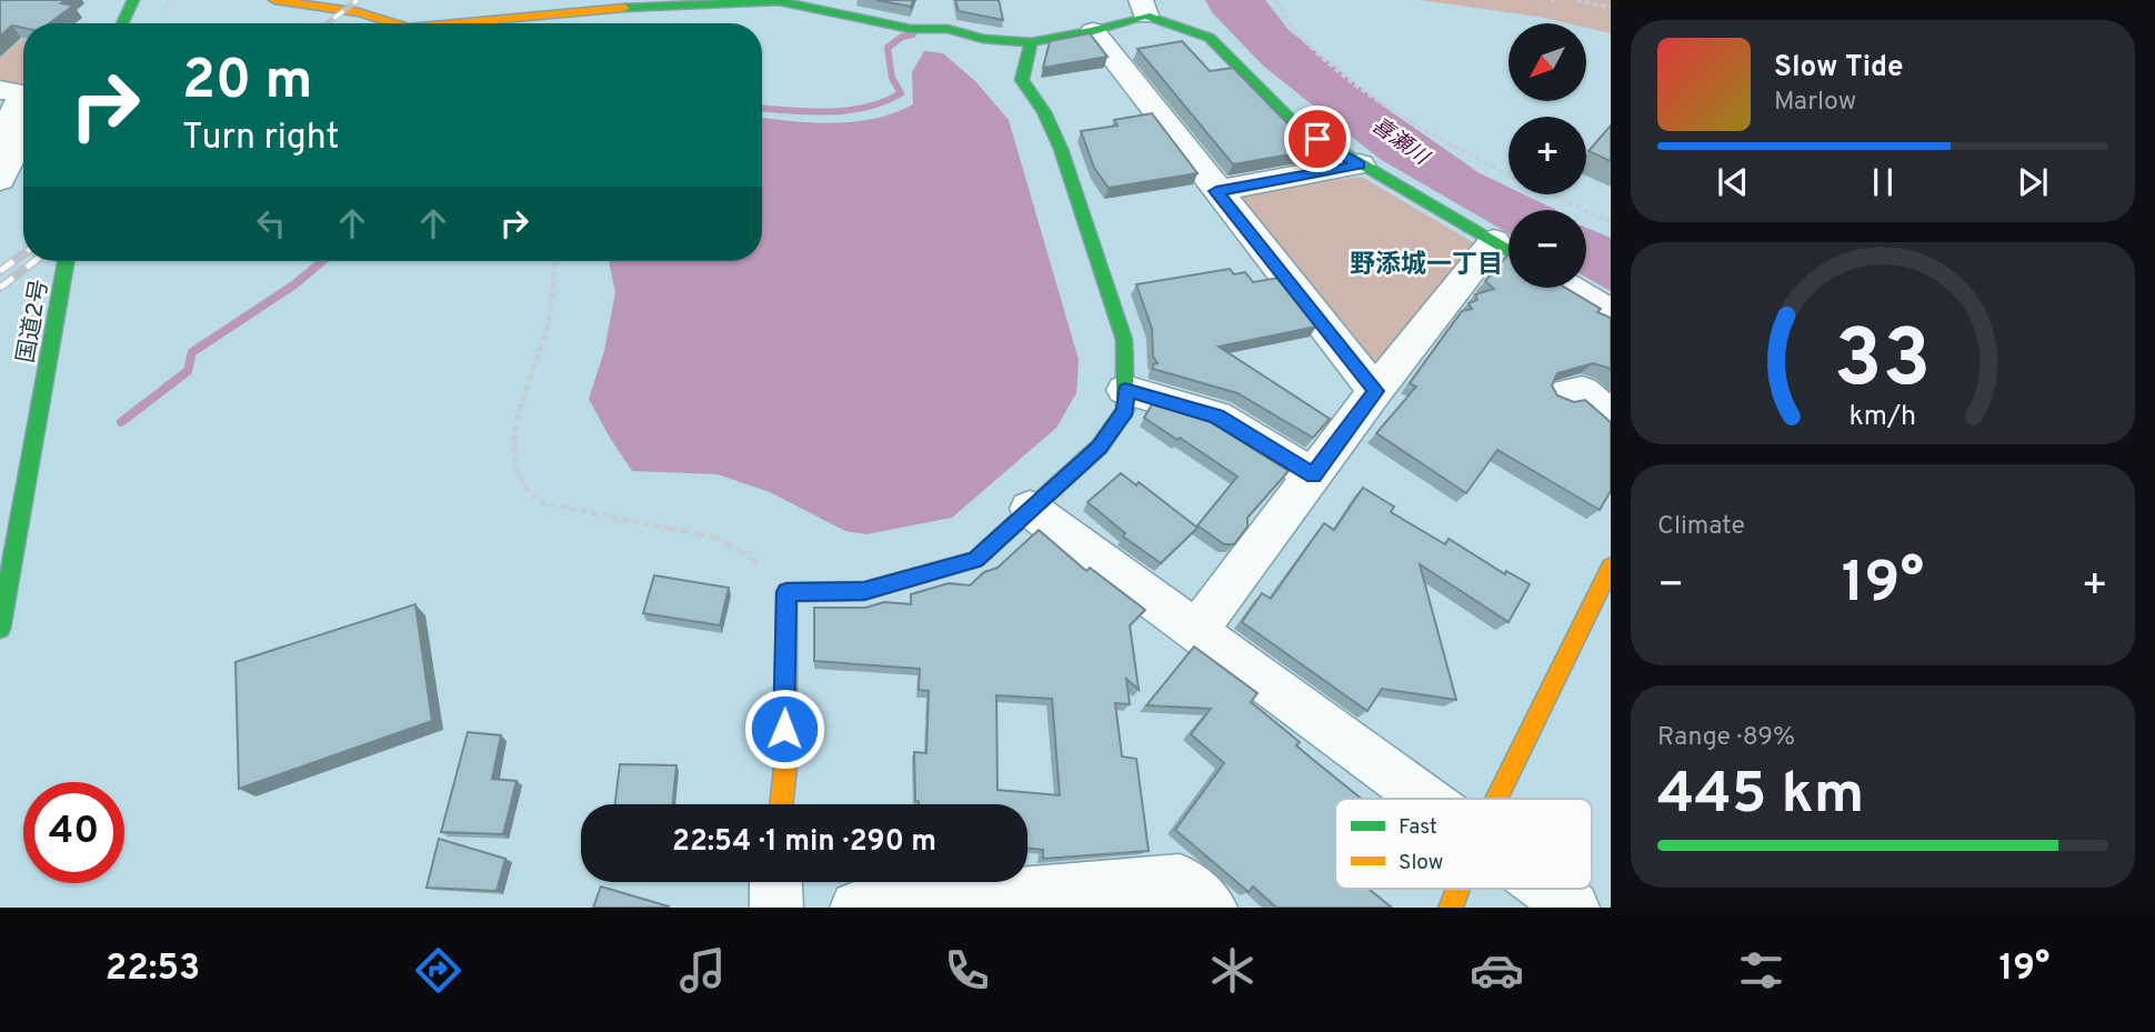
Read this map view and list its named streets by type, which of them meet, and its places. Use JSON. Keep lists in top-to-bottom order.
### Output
{
  "streets": {
    "main road": ["国道2号"]
  },
  "districts": ["野添城一丁目"],
  "water": ["喜瀬川"],
  "legend": ["Fast", "Slow"],
  "north": "bottom left",
  "page": {
    "map_buttons": ["+", "−"],
    "turn": ["20 m", "Turn right"],
    "song": ["Slow Tide", "Marlow"],
    "tile": [
      "Climate",
      ["Range · 89%", "445 km"]
    ],
    "heat": ["−", "19°", "+"],
    "limit": "40",
    "trip": "22:54 · 1 min · 290 m",
    "tabs": ["22:53", "19°"],
    "gauge": ["33", "km/h"]
  }
}
